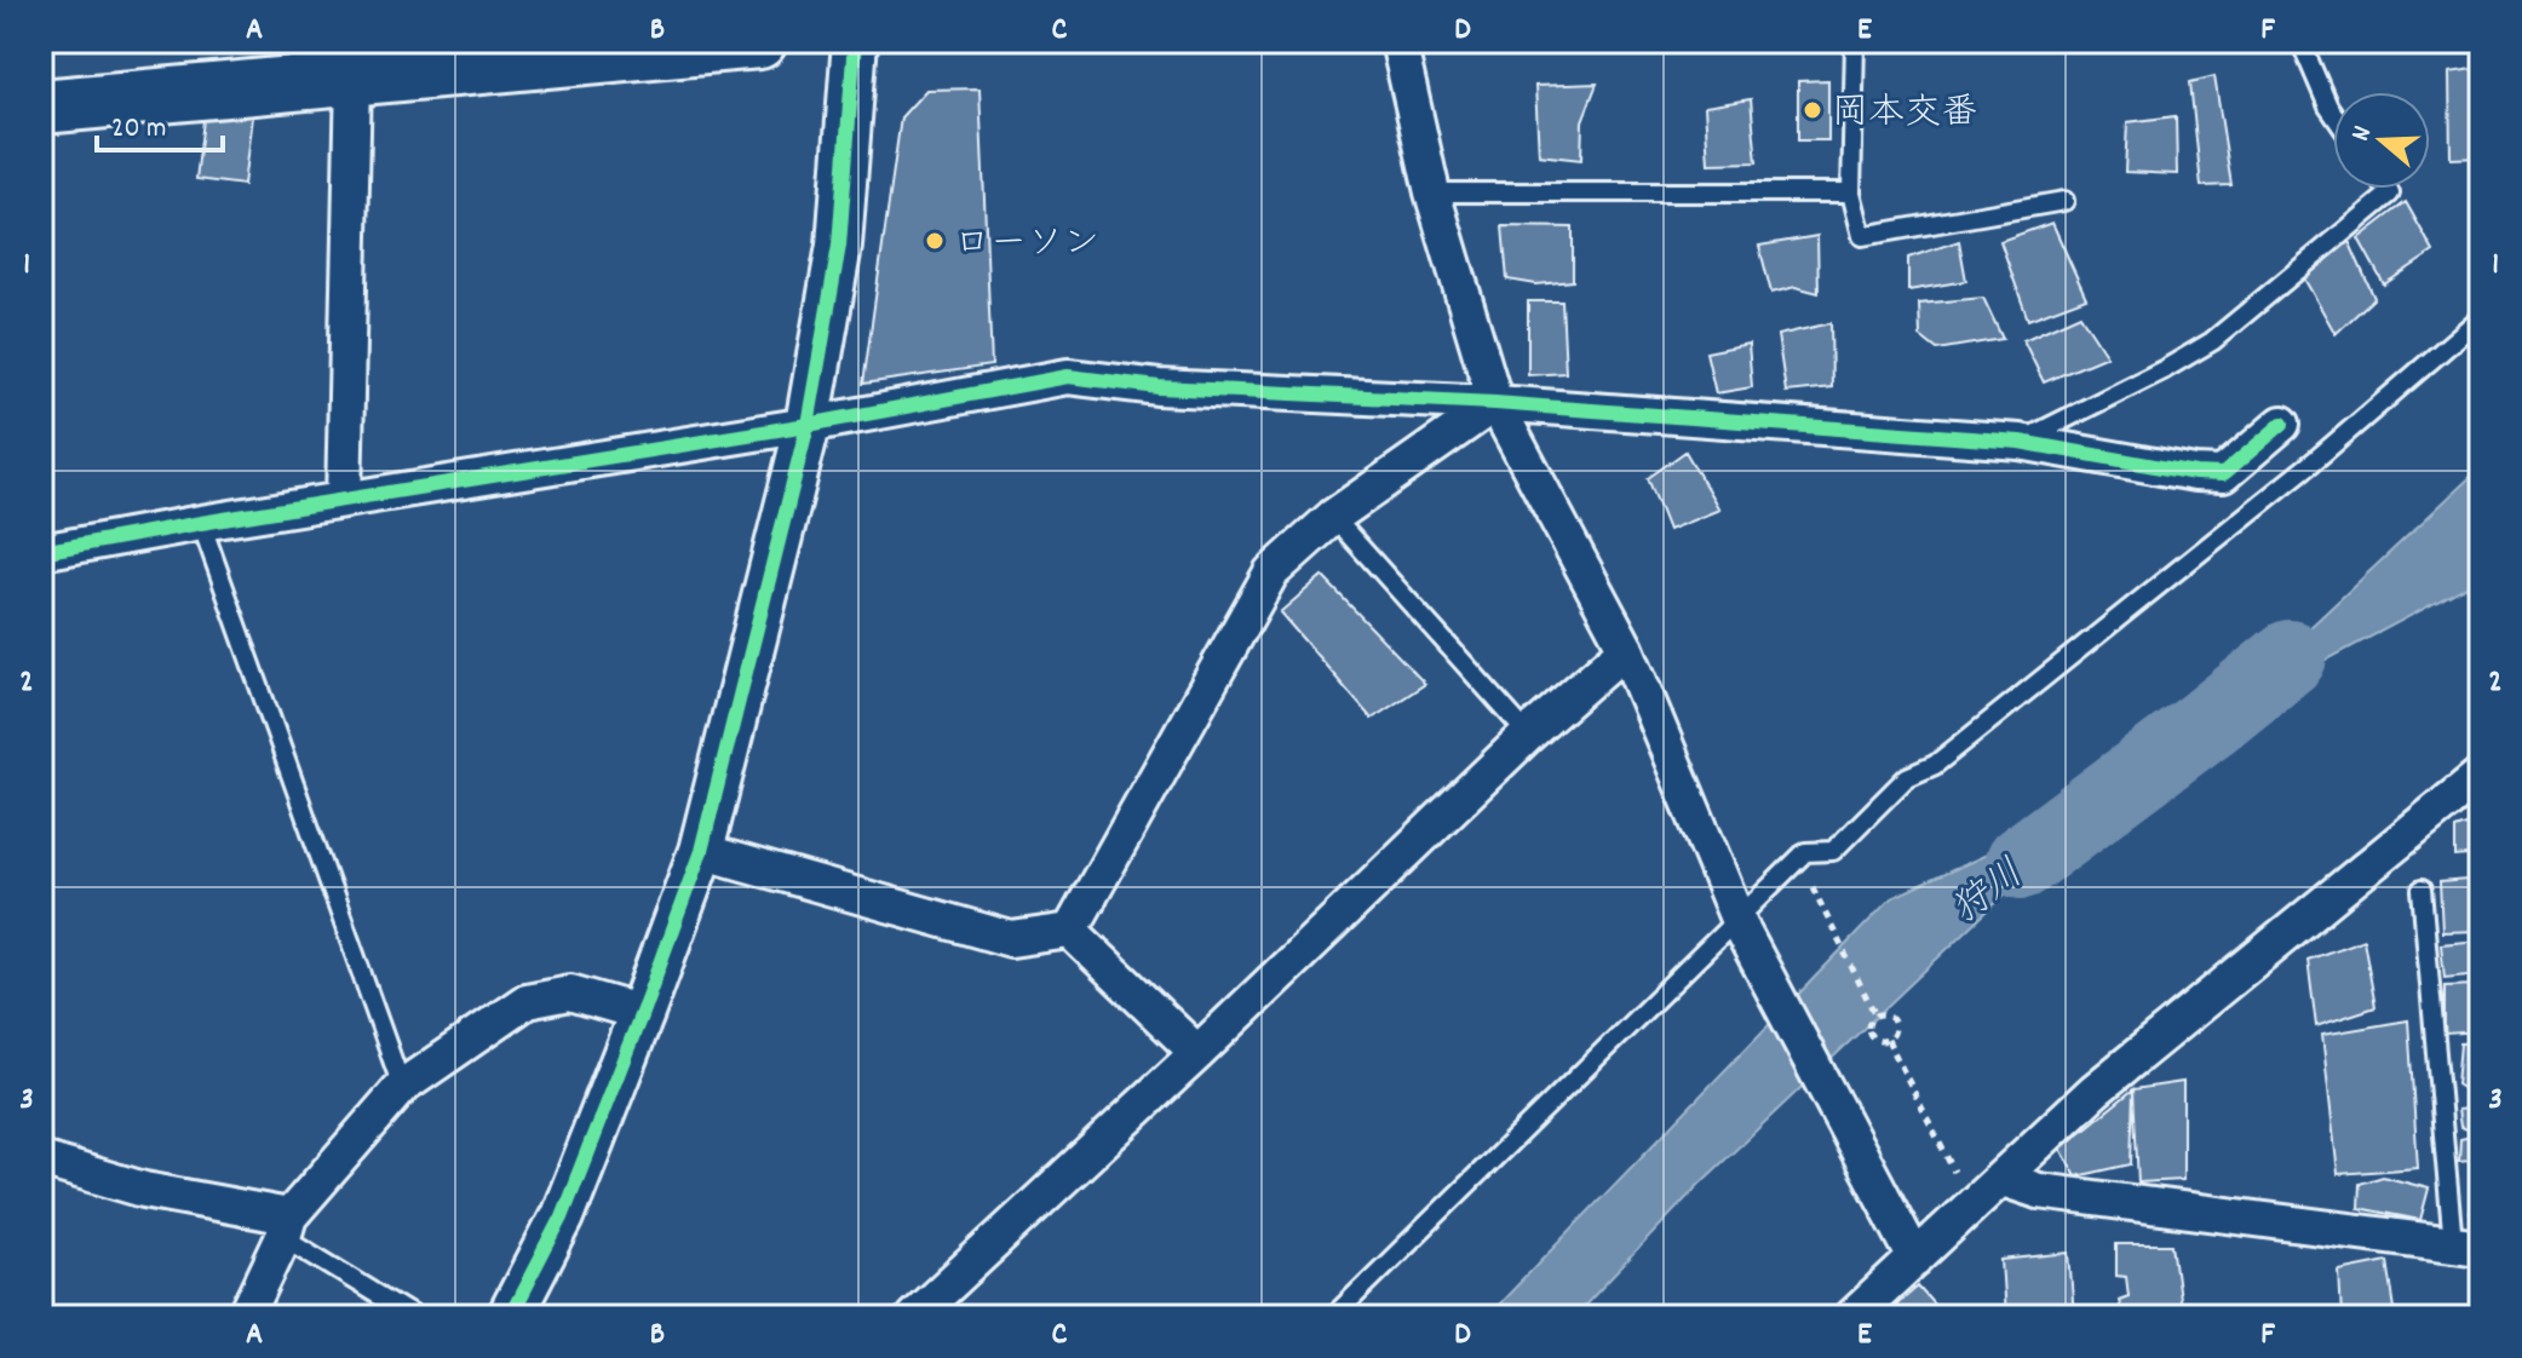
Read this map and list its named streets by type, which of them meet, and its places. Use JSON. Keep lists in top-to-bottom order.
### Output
{
  "water": ["狩川"],
  "places": ["岡本交番", "ローソン"],
  "scale_bar": "20 m",
  "north": "left",
  "grid": {
    "columns": [
      "A",
      "B",
      "C",
      "D",
      "E",
      "F"
    ],
    "rows": ["1", "2", "3"]
  }
}
